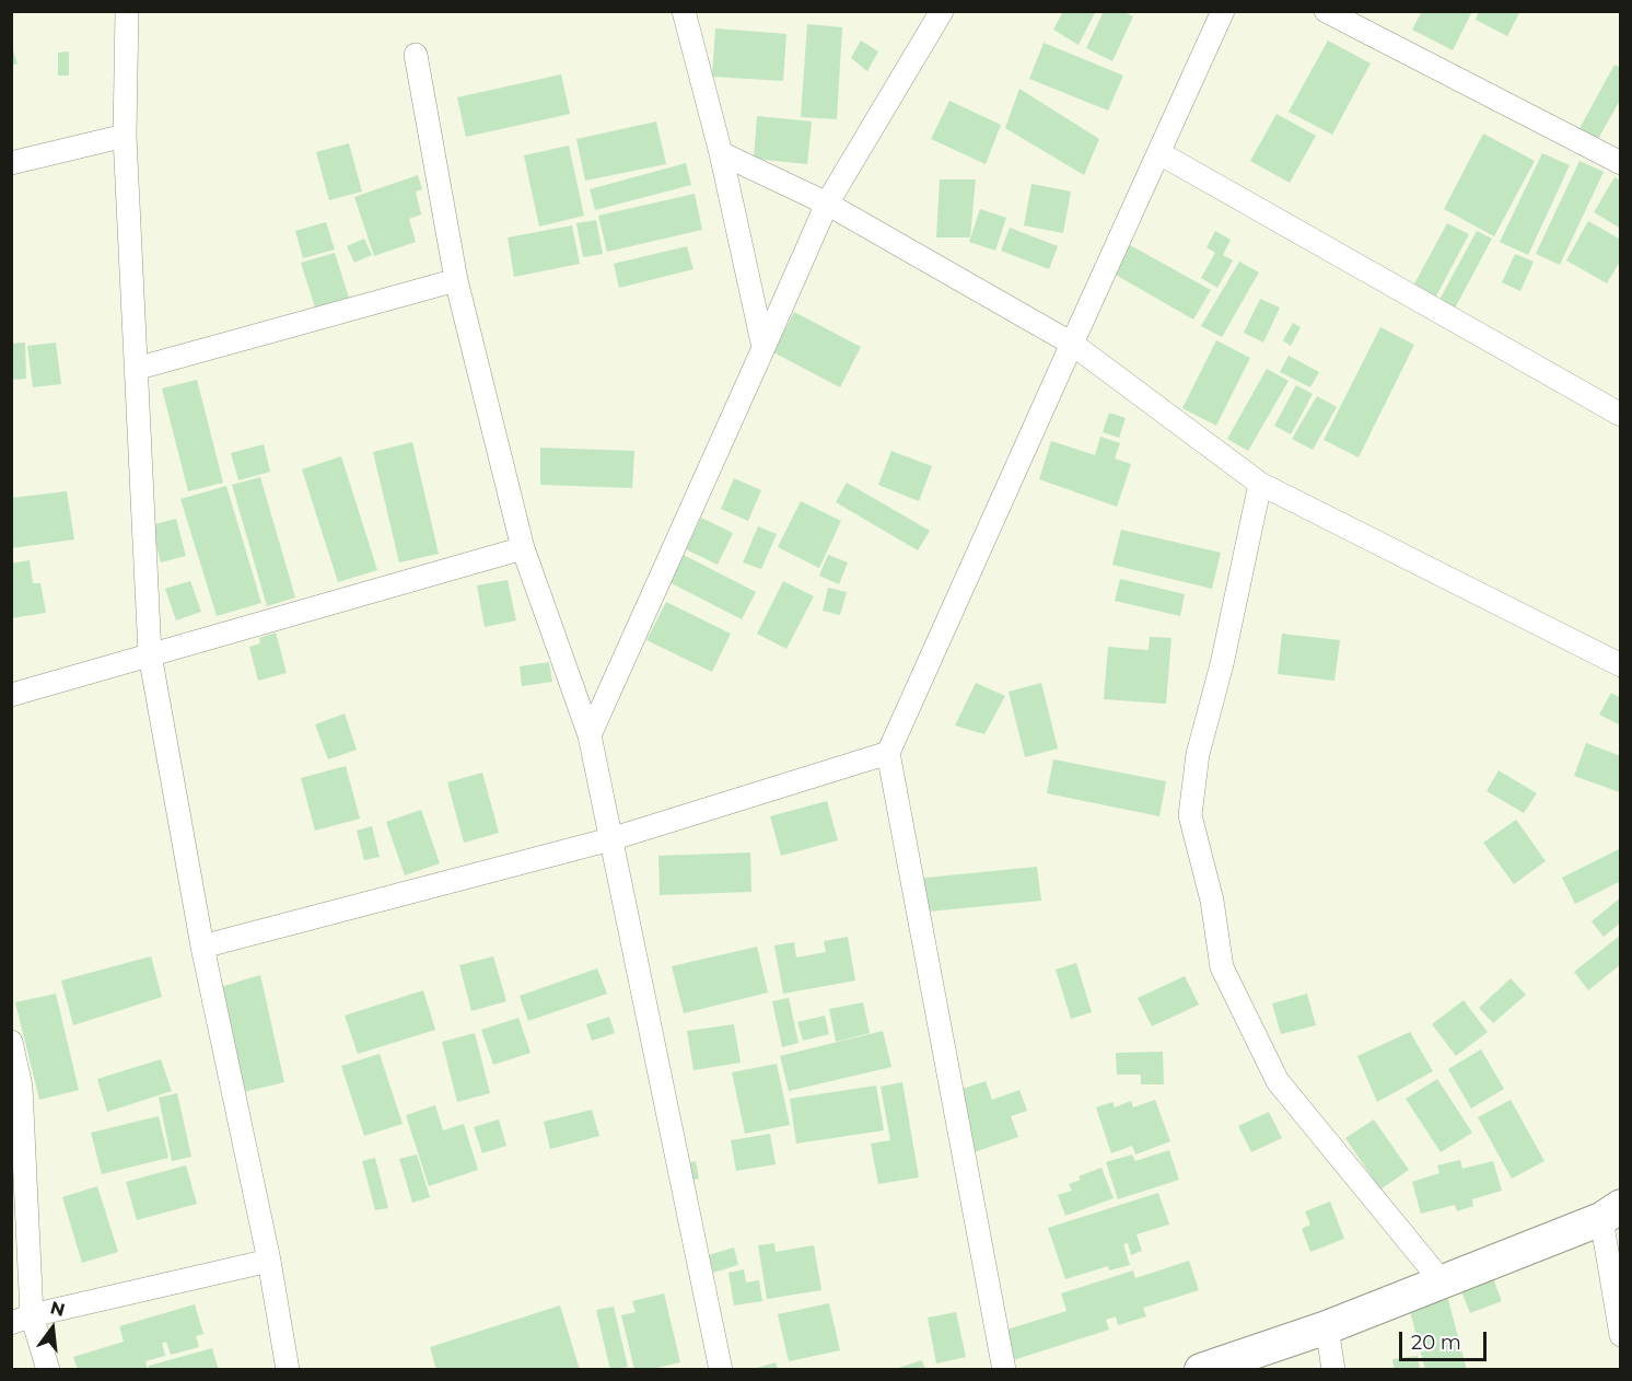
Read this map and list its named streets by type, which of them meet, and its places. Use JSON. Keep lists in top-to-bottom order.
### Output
{
  "scale_bar": "20 m",
  "north": "top"
}
